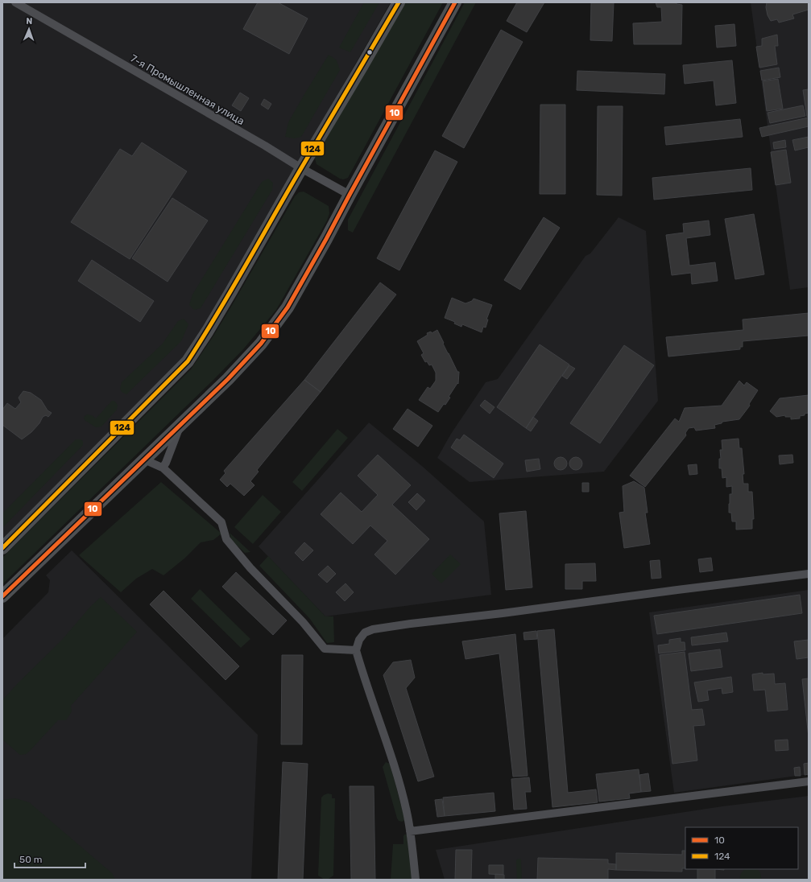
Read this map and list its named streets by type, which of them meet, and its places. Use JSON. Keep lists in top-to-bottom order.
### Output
{
  "streets": {
    "street": ["7-я Промышленная улица"]
  },
  "lines": ["transit line 10", "transit line 124"],
  "legend": ["10", "124"],
  "scale_bar": "50 m",
  "north": "top"
}
